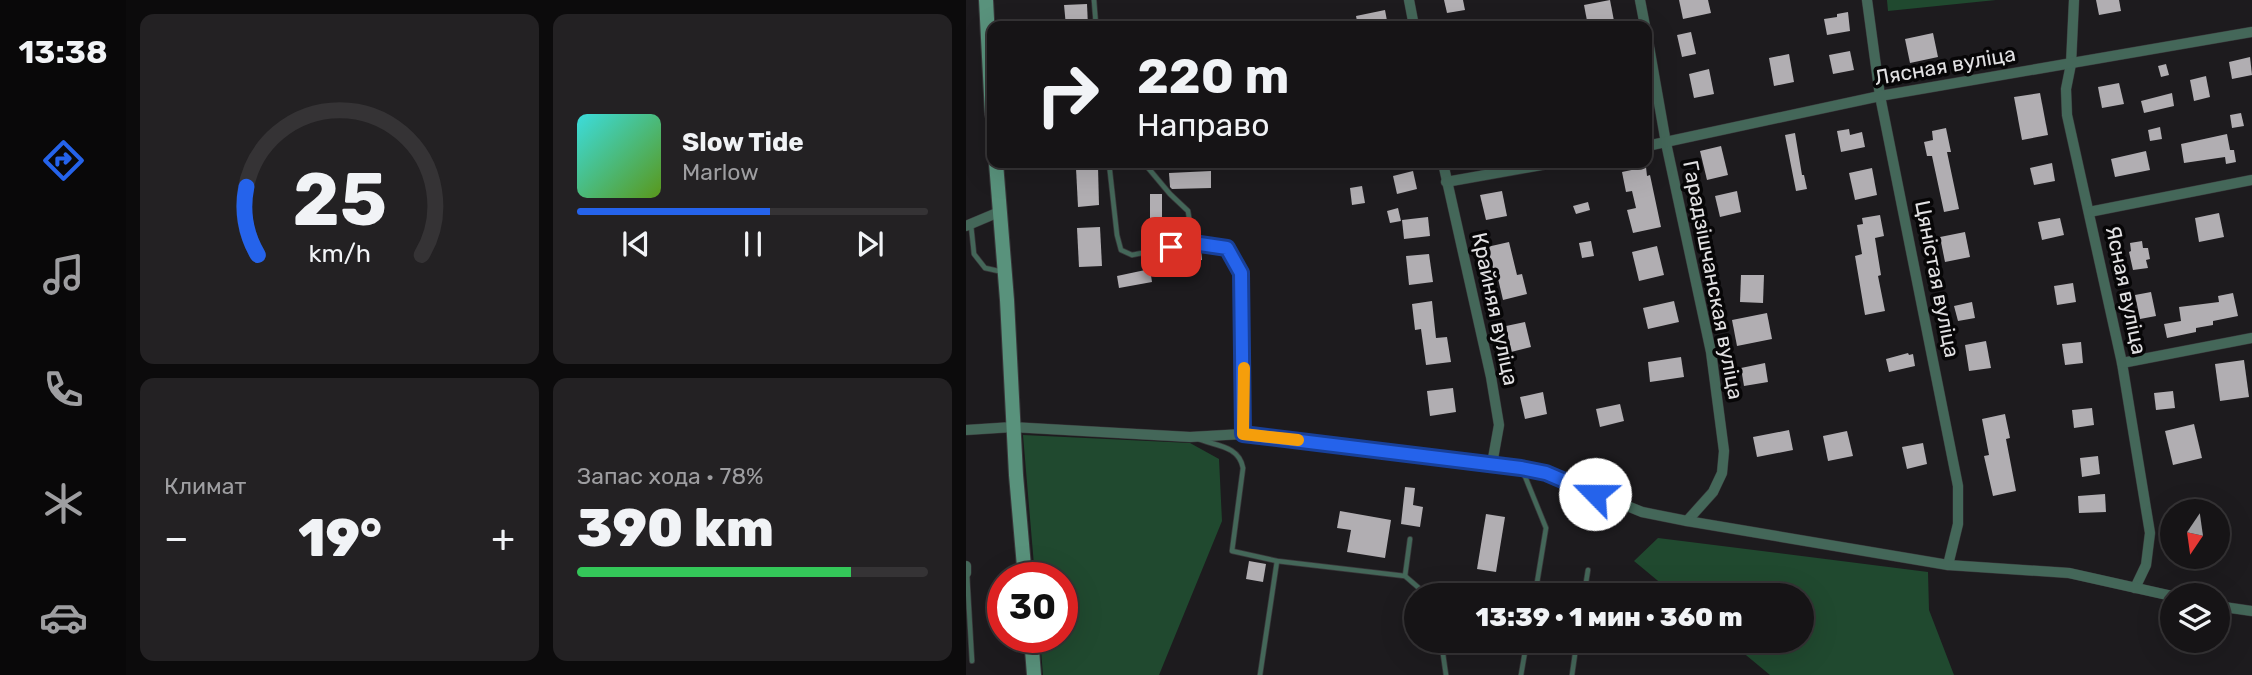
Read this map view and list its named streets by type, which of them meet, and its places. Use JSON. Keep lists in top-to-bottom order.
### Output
{
  "streets": {
    "street": [
      "Лясная вуліца",
      "Цяністая вуліца",
      "Гарадзішчанская вуліца",
      "Ясная вуліца",
      "Крайняя вуліца"
    ]
  },
  "crossings": [
    ["Лясная вуліца", "Цяністая вуліца"],
    ["Лясная вуліца", "Гарадзішчанская вуліца"],
    ["Лясная вуліца", "Ясная вуліца"]
  ],
  "north": "bottom",
  "page": {
    "tabs": "13:38",
    "turn": ["220 m", "Направо"],
    "song": ["Slow Tide", "Marlow"],
    "tile": [
      "Климат",
      ["Запас хода · 78%", "390 km"]
    ],
    "heat": ["−", "19°", "+"],
    "limit": "30",
    "trip": "13:39 · 1 мин · 360 m",
    "gauge": ["25", "km/h"]
  }
}
